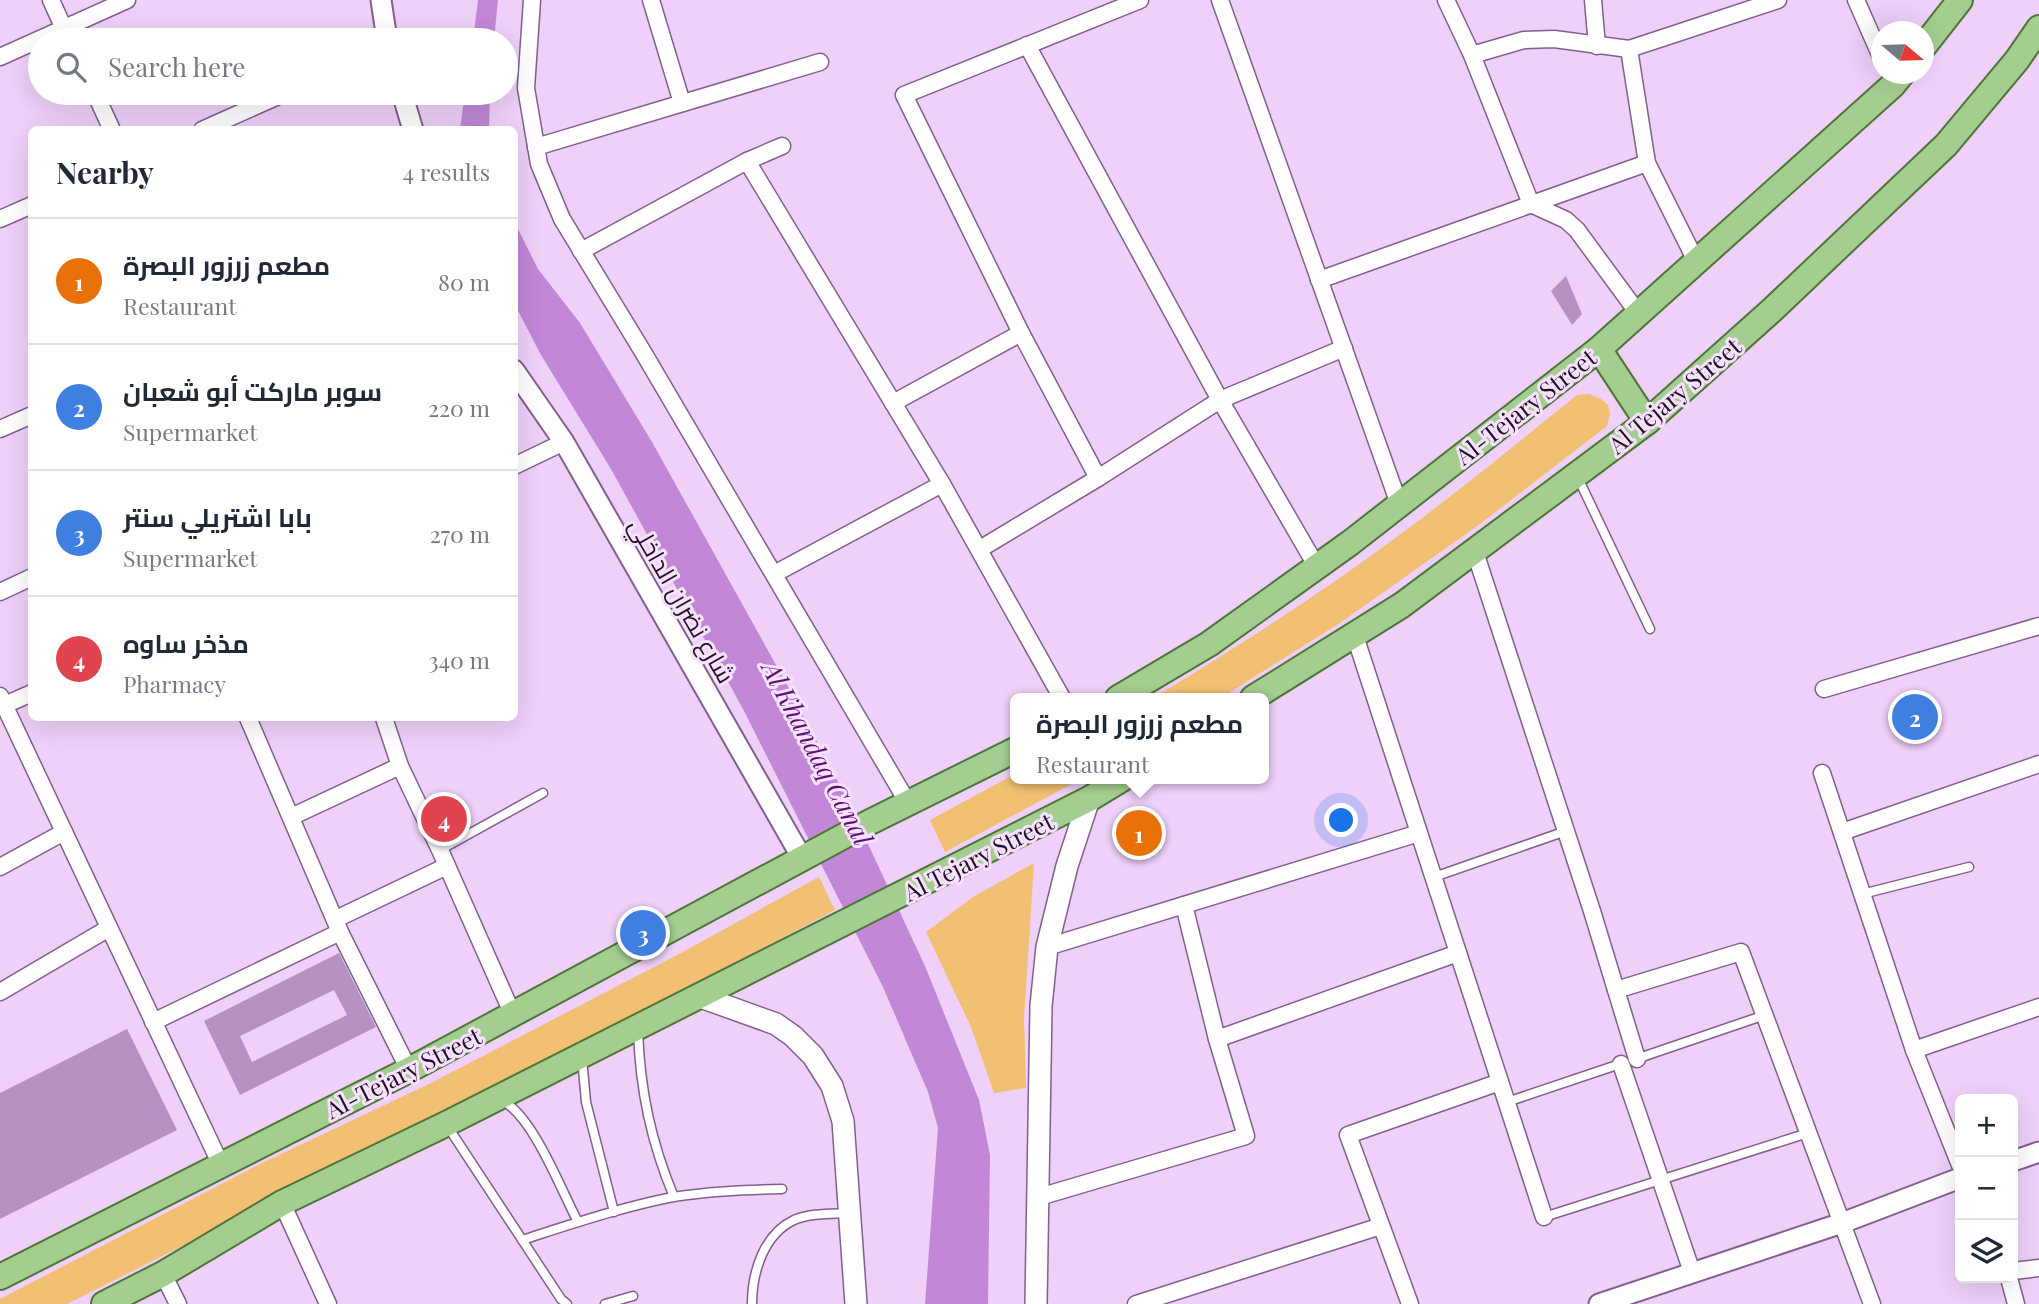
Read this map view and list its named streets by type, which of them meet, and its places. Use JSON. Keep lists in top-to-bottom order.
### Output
{
  "streets": {
    "main road": ["Al Tejary Street", "Al-Tejary Street"],
    "street": ["شارع نضران الداخلي"]
  },
  "crossings": [
    ["Al-Tejary Street", "شارع نضران الداخلي"]
  ],
  "water": ["Al Khandaq Canal"],
  "north": "right",
  "page": {
    "search": "Search here",
    "heading": ["Nearby", "4 results"],
    "list": [
      {
        "mark": "1",
        "name": "مطعم زرزور البصرة",
        "note": "Restaurant",
        "value": "80 m"
      },
      {
        "mark": "2",
        "name": "سوبر ماركت أبو شعبان",
        "note": "Supermarket",
        "value": "220 m"
      },
      {
        "mark": "3",
        "name": "بابا اشتريلي سنتر",
        "note": "Supermarket",
        "value": "270 m"
      },
      {
        "mark": "4",
        "name": "مذخر ساوه",
        "note": "Pharmacy",
        "value": "340 m"
      }
    ],
    "pins": [
      "2",
      "4",
      "1",
      "3"
    ],
    "popup": ["مطعم زرزور البصرة", "Restaurant"],
    "map_buttons": ["+", "−"]
  }
}
